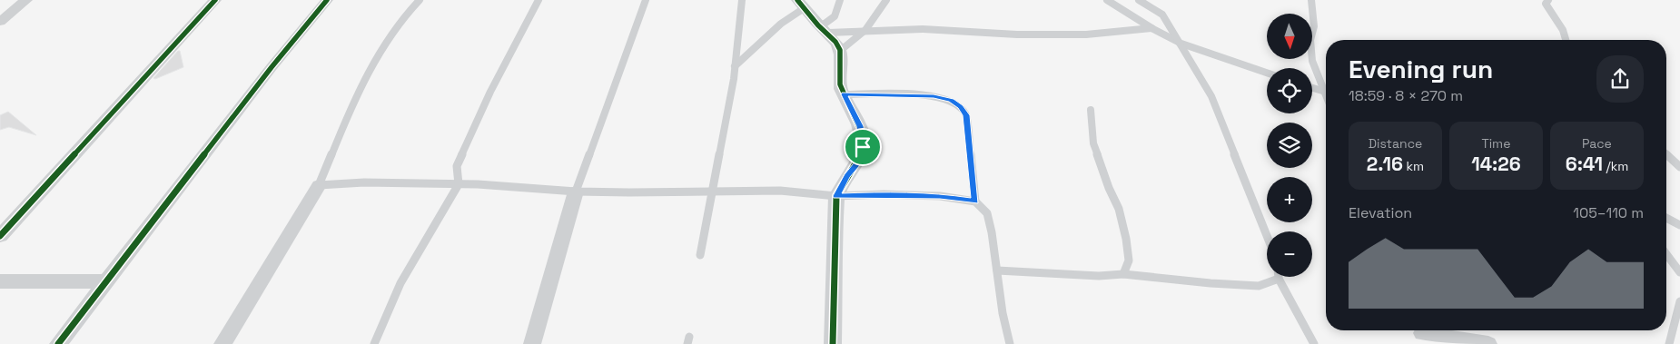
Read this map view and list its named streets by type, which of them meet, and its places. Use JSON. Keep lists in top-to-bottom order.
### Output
{
  "north": "bottom",
  "page": {
    "map_buttons": ["+", "−"],
    "heading": ["Evening run", "18:59 · 8 × 270 m"],
    "stats": [
      ["Distance", "2.16 km"],
      ["Time", "14:26"],
      ["Pace", "6:41 /km"]
    ],
    "chart": ["Elevation", "105–110 m"]
  }
}
